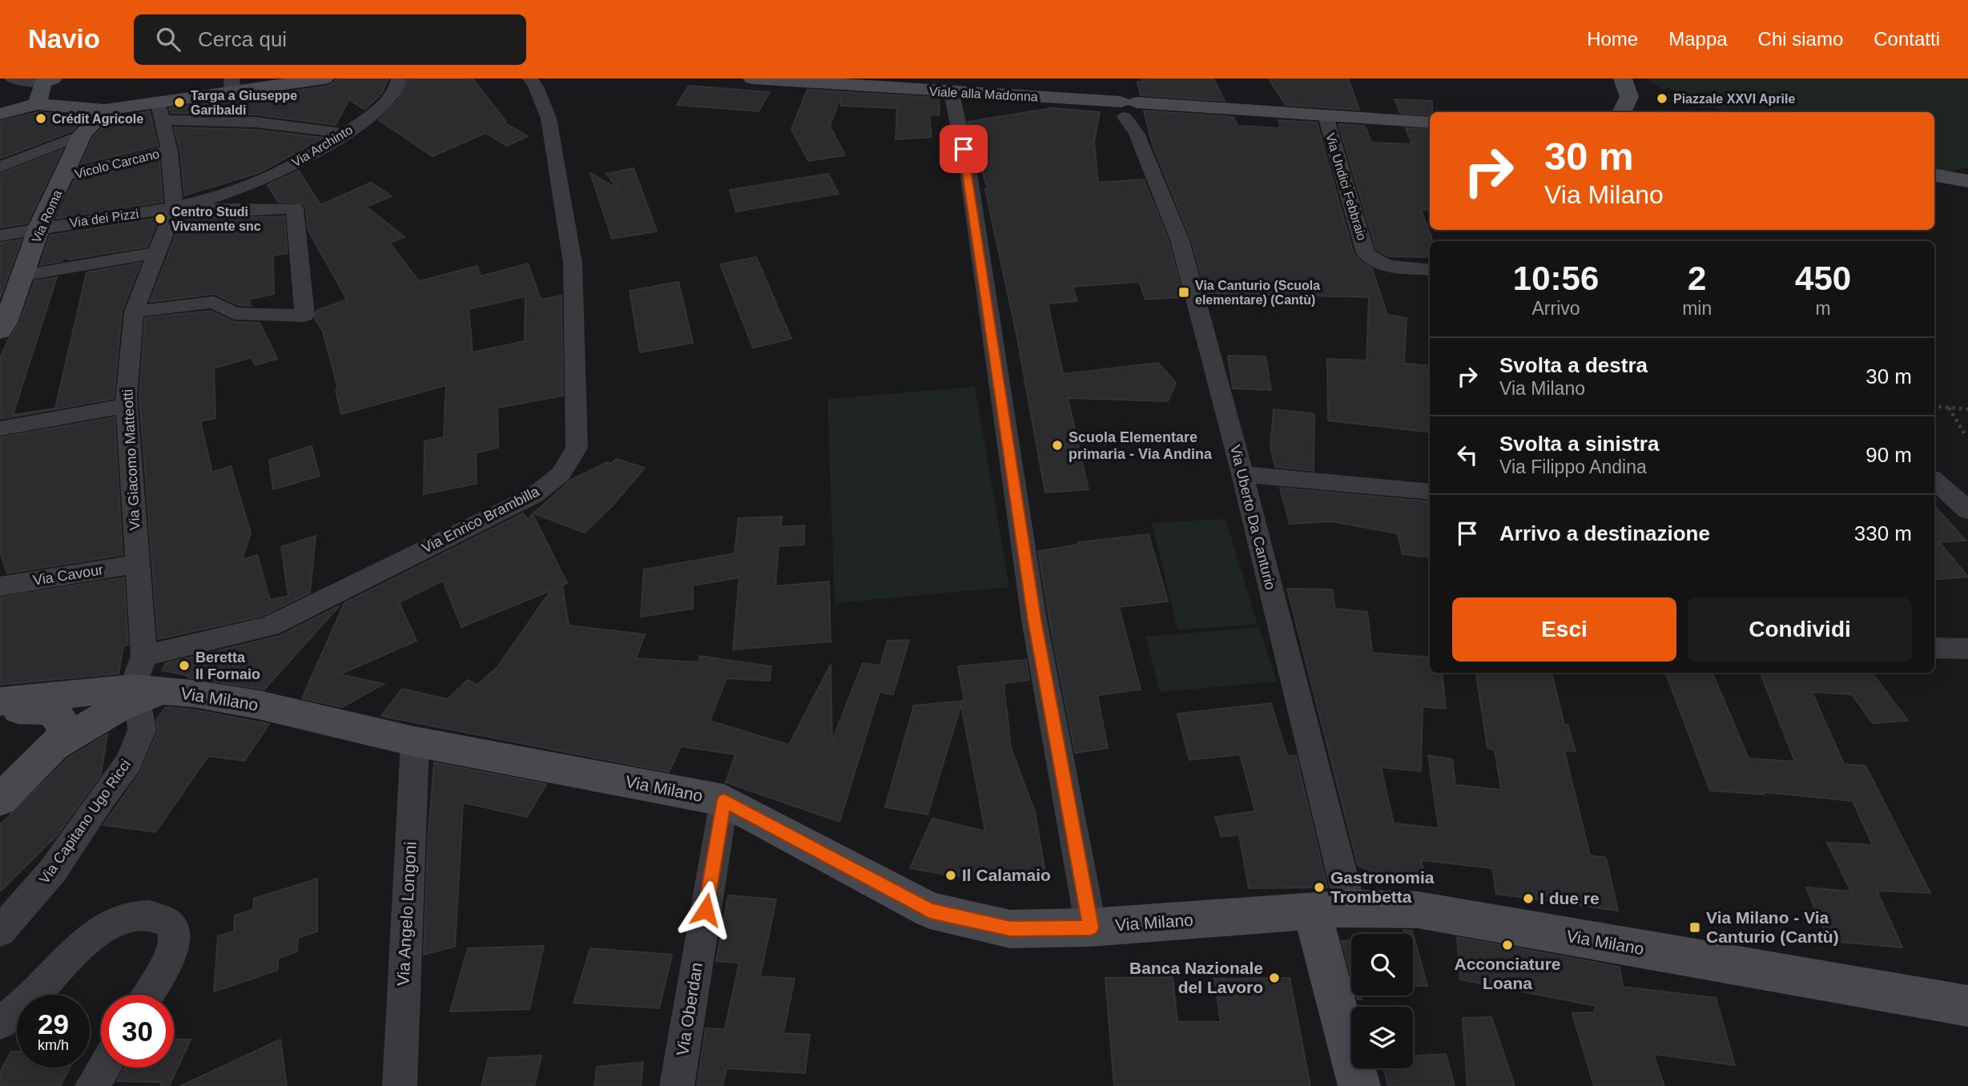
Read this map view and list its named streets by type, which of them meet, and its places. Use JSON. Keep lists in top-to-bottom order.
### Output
{
  "streets": {
    "street": [
      "Viale alla Madonna",
      "Via Archinto",
      "Vicolo Carcano",
      "Via Undici Febbraio",
      "Via Roma",
      "Via dei Pizzi",
      "Via Giacomo Matteotti",
      "Via Uberto Da Canturio",
      "Via Enrico Brambilla",
      "Via Cavour",
      "Via Milano",
      "Via Capitano Ugo Ricci",
      "Via Angelo Longoni",
      "Via Oberdan"
    ]
  },
  "crossings": [
    ["Viale alla Madonna", "Via Uberto Da Canturio"],
    ["Via Archinto", "Via dei Pizzi"],
    ["Vicolo Carcano", "Via Roma"],
    ["Vicolo Carcano", "Via Giacomo Matteotti"],
    ["Via Roma", "Via dei Pizzi"],
    ["Via dei Pizzi", "Via Giacomo Matteotti"],
    ["Via Giacomo Matteotti", "Via Enrico Brambilla"],
    ["Via Giacomo Matteotti", "Via Cavour"],
    ["Via Giacomo Matteotti", "Via Milano"],
    ["Via Giacomo Matteotti", "Via Capitano Ugo Ricci"],
    ["Via Uberto Da Canturio", "Via Milano"],
    ["Via Milano", "Via Capitano Ugo Ricci"],
    ["Via Milano", "Via Angelo Longoni"],
    ["Via Milano", "Via Oberdan"]
  ],
  "places": {
    "other": [
      "Piazzale XXVI Aprile",
      "Targa a Giuseppe Garibaldi",
      "Crédit Agricole",
      "Centro Studi Vivamente snc",
      "Scuola Elementare primaria - Via Andina",
      "Beretta Il Fornaio",
      "Il Calamaio",
      "Gastronomia Trombetta",
      "I due re",
      "Acconciature Loana",
      "Banca Nazionale del Lavoro"
    ],
    "transit": ["Via Canturio (Scuola elementare) (Cantù)", "Via Milano - Via Canturio (Cantù)"]
  },
  "page": {
    "header": "Navio",
    "search": "Cerca qui",
    "nav": [
      "Home",
      "Mappa",
      "Chi siamo",
      "Contatti"
    ],
    "turn": ["30 m", "Via Milano"],
    "eta": [
      "10:56",
      "Arrivo",
      "2",
      "min",
      "450",
      "m"
    ],
    "list": [
      {
        "name": "Svolta a destra",
        "note": "Via Milano",
        "value": "30 m"
      },
      {
        "name": "Svolta a sinistra",
        "note": "Via Filippo Andina",
        "value": "90 m"
      },
      {
        "name": "Arrivo a destinazione",
        "value": "330 m"
      }
    ],
    "buttons": ["Esci", "Condividi"],
    "speed": "29 km/h",
    "limit": "30"
  }
}
